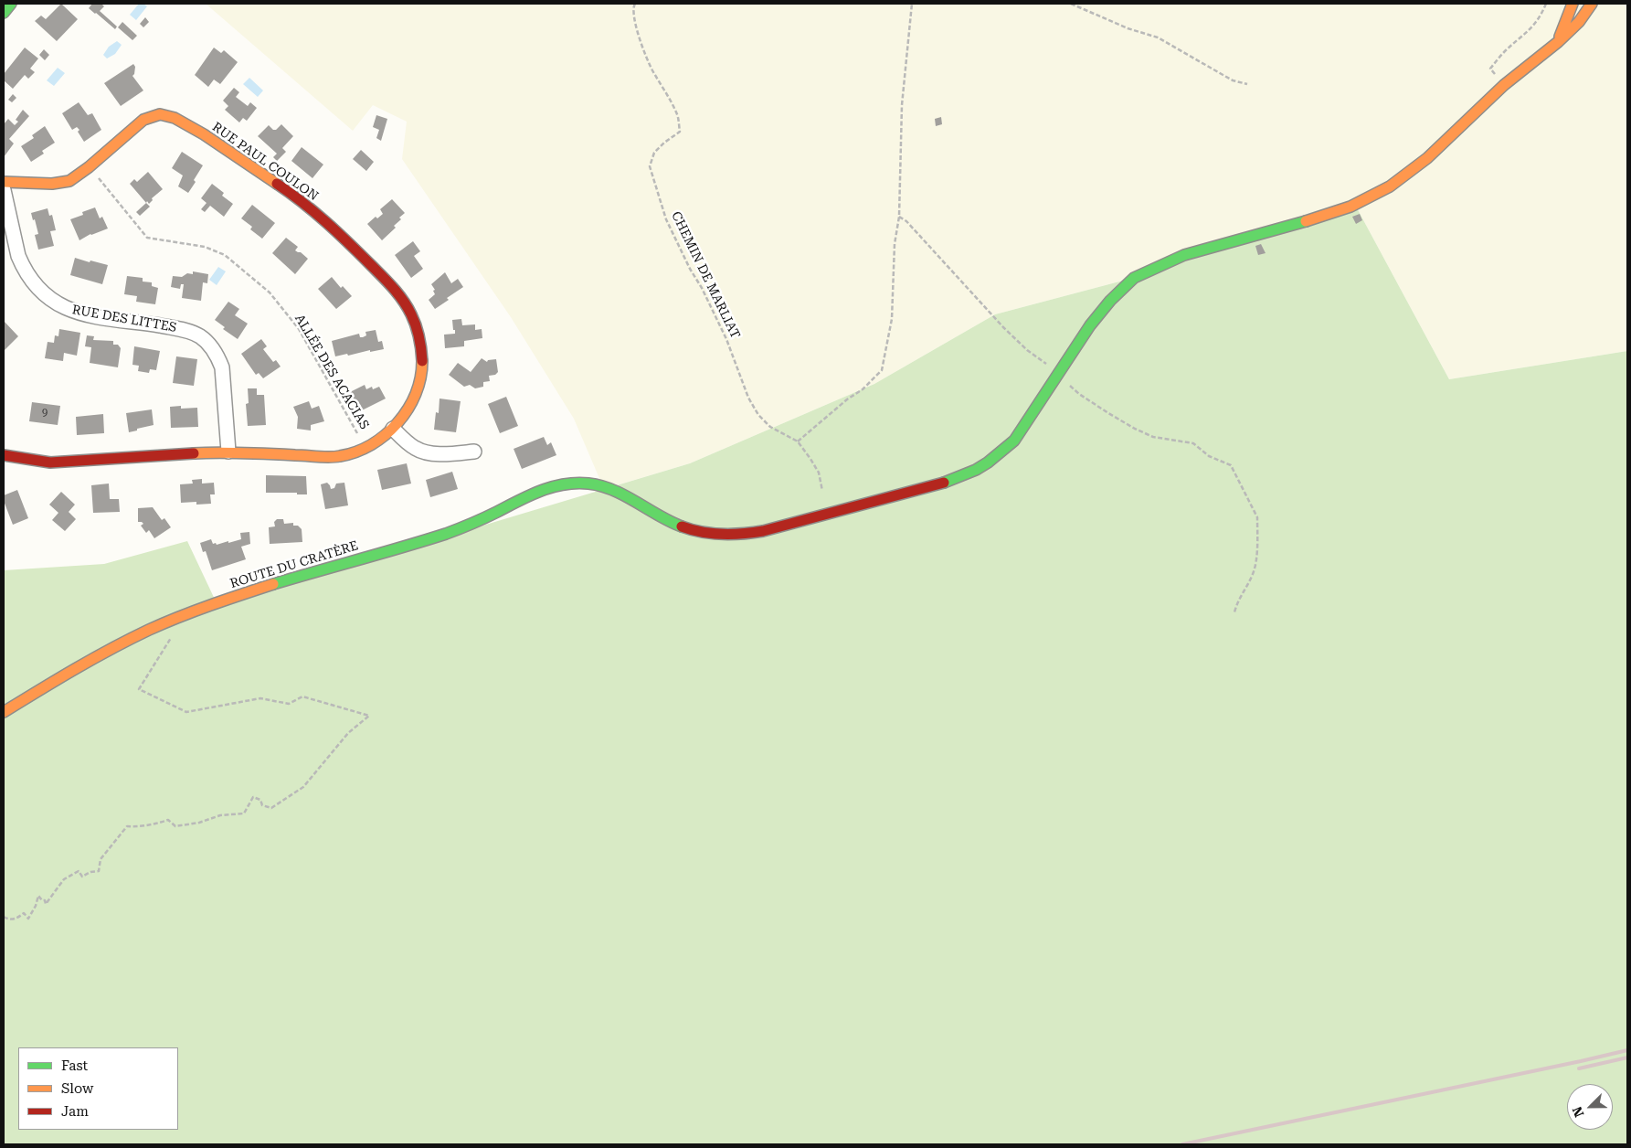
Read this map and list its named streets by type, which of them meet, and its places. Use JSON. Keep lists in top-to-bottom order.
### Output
{
  "streets": {
    "main road": ["RUE PAUL COULON", "ROUTE DU CRATÈRE"],
    "street": ["RUE DES LITTES"],
    "path": ["CHEMIN DE MARLIAT", "ALLÉE DES ACACIAS"]
  },
  "crossings": [
    ["RUE PAUL COULON", "RUE DES LITTES"],
    ["RUE PAUL COULON", "ALLÉE DES ACACIAS"]
  ],
  "house_numbers": ["9"],
  "legend": ["Fast", "Slow", "Jam"],
  "north": "bottom left"
}
